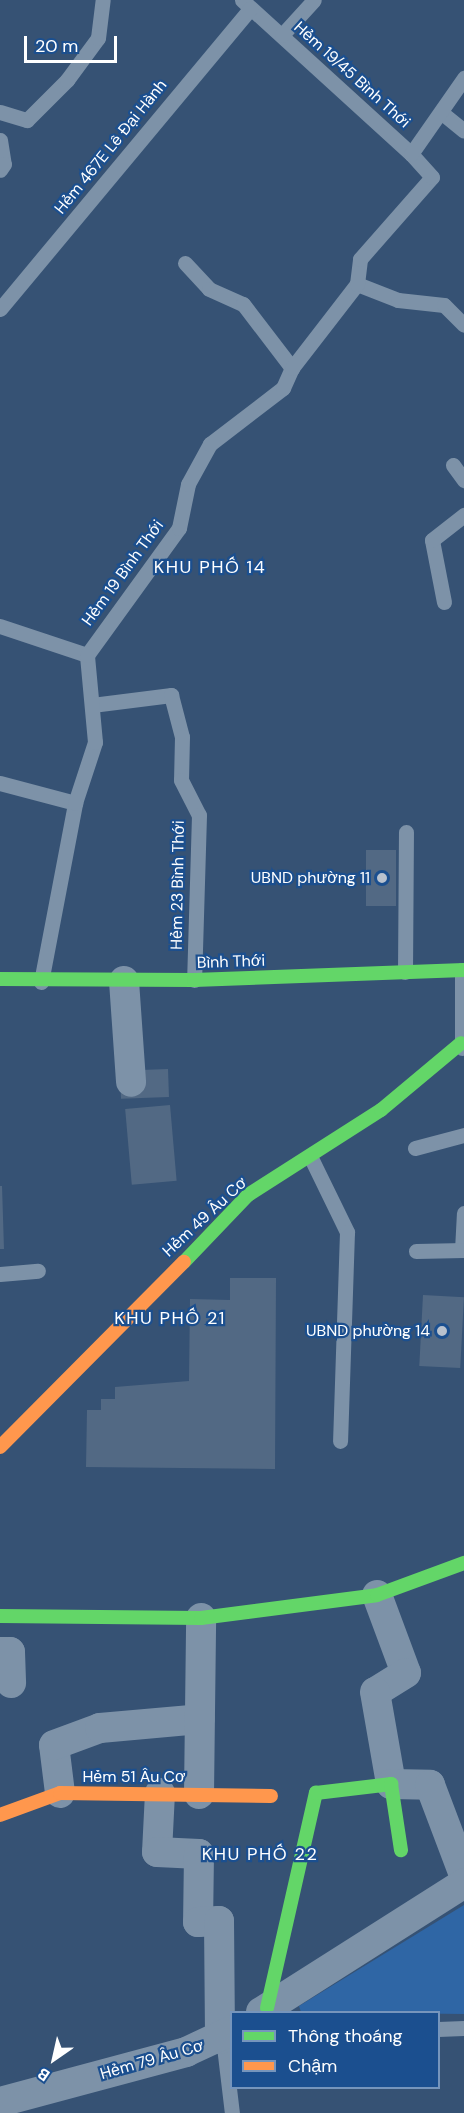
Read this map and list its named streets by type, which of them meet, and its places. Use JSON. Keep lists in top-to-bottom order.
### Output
{
  "streets": {
    "street": [
      "Bình Thới",
      "Hẻm 49 Âu Cơ",
      "Hẻm 51 Âu Cơ",
      "Hẻm 79 Âu Cơ"
    ],
    "lane": [
      "Hẻm 19/45 Bình Thới",
      "Hẻm 467E Lê Đại Hành",
      "Hẻm 19 Bình Thới",
      "Hẻm 23 Bình Thới"
    ]
  },
  "crossings": [
    ["Hẻm 19/45 Bình Thới", "Hẻm 467E Lê Đại Hành"],
    ["Hẻm 19/45 Bình Thới", "Hẻm 19 Bình Thới"],
    ["Hẻm 23 Bình Thới", "Bình Thới"]
  ],
  "districts": ["KHU PHỐ 14", "KHU PHỐ 21", "KHU PHỐ 22"],
  "places": ["UBND phường 11", "UBND phường 14"],
  "legend": ["Thông thoáng", "Chậm"],
  "scale_bar": "20 m",
  "north": "bottom left"
}
